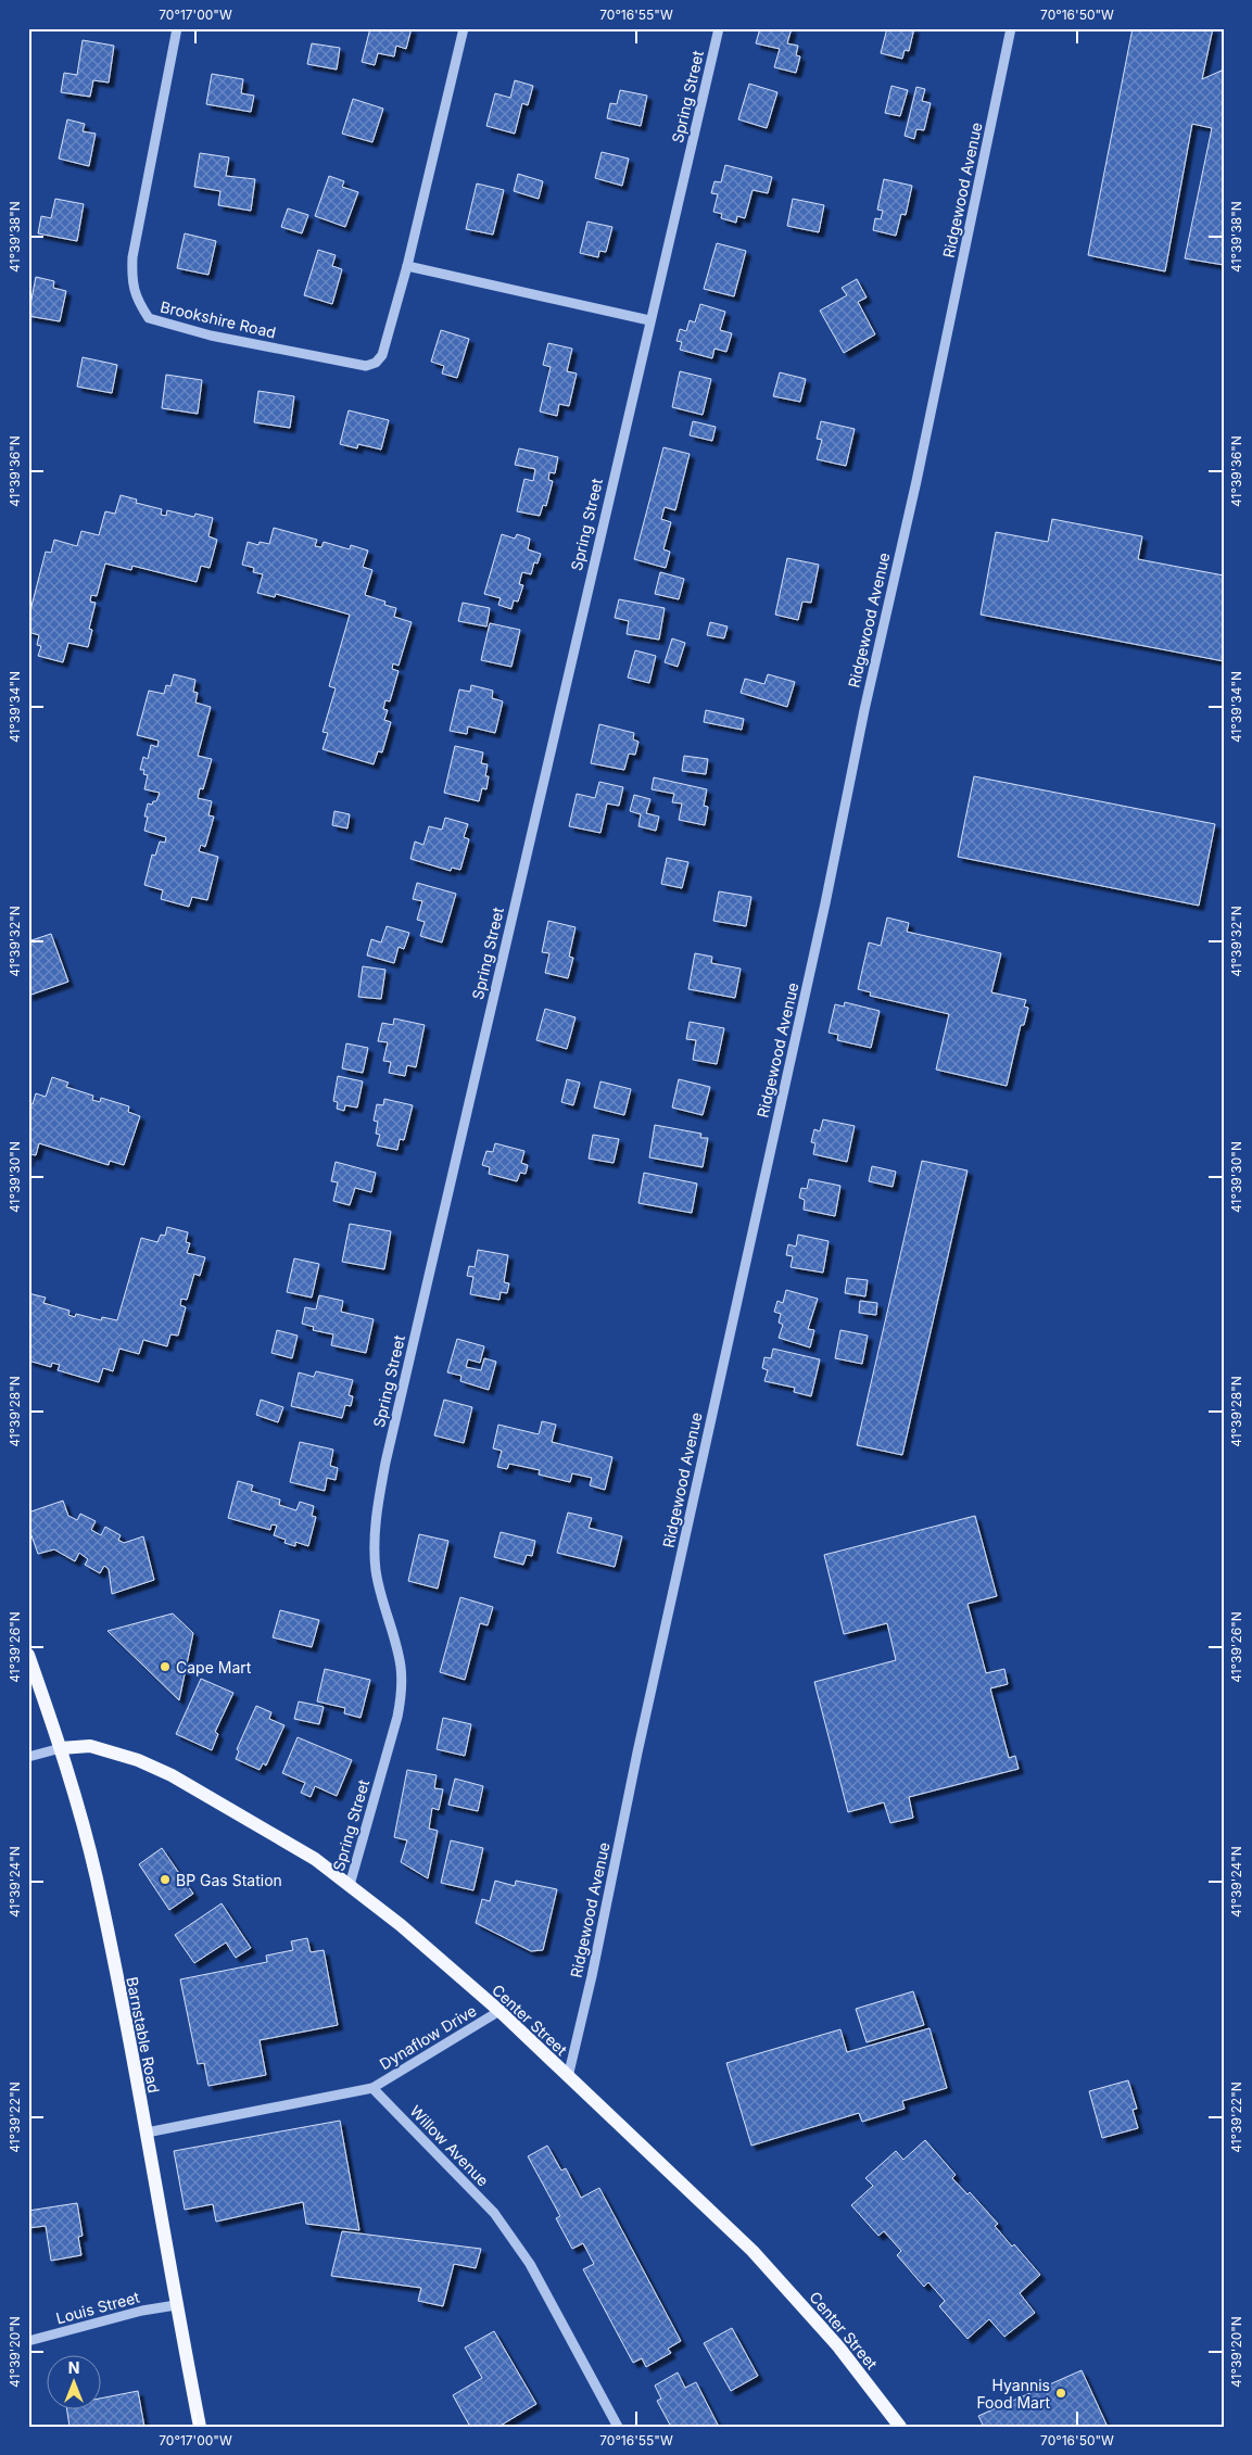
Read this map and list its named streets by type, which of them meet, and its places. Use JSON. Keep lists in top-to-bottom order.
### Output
{
  "streets": {
    "main road": ["Center Street", "Barnstable Road"],
    "street": [
      "Spring Street",
      "Ridgewood Avenue",
      "Brookshire Road",
      "Dynaflow Drive",
      "Willow Avenue",
      "Louis Street"
    ]
  },
  "crossings": [
    ["Spring Street", "Center Street"],
    ["Ridgewood Avenue", "Center Street"],
    ["Center Street", "Barnstable Road"],
    ["Center Street", "Dynaflow Drive"],
    ["Barnstable Road", "Louis Street"],
    ["Dynaflow Drive", "Willow Avenue"]
  ],
  "places": ["Cape Mart", "BP Gas Station", "Hyannis Food Mart"],
  "north": "top",
  "coordinates": [
    "70°17'00\"W",
    "70°16'55\"W",
    "70°16'50\"W",
    "41°39'38\"N",
    "41°39'36\"N",
    "41°39'34\"N",
    "41°39'32\"N",
    "41°39'30\"N",
    "41°39'28\"N",
    "41°39'26\"N",
    "41°39'24\"N",
    "41°39'22\"N",
    "41°39'20\"N"
  ]
}
